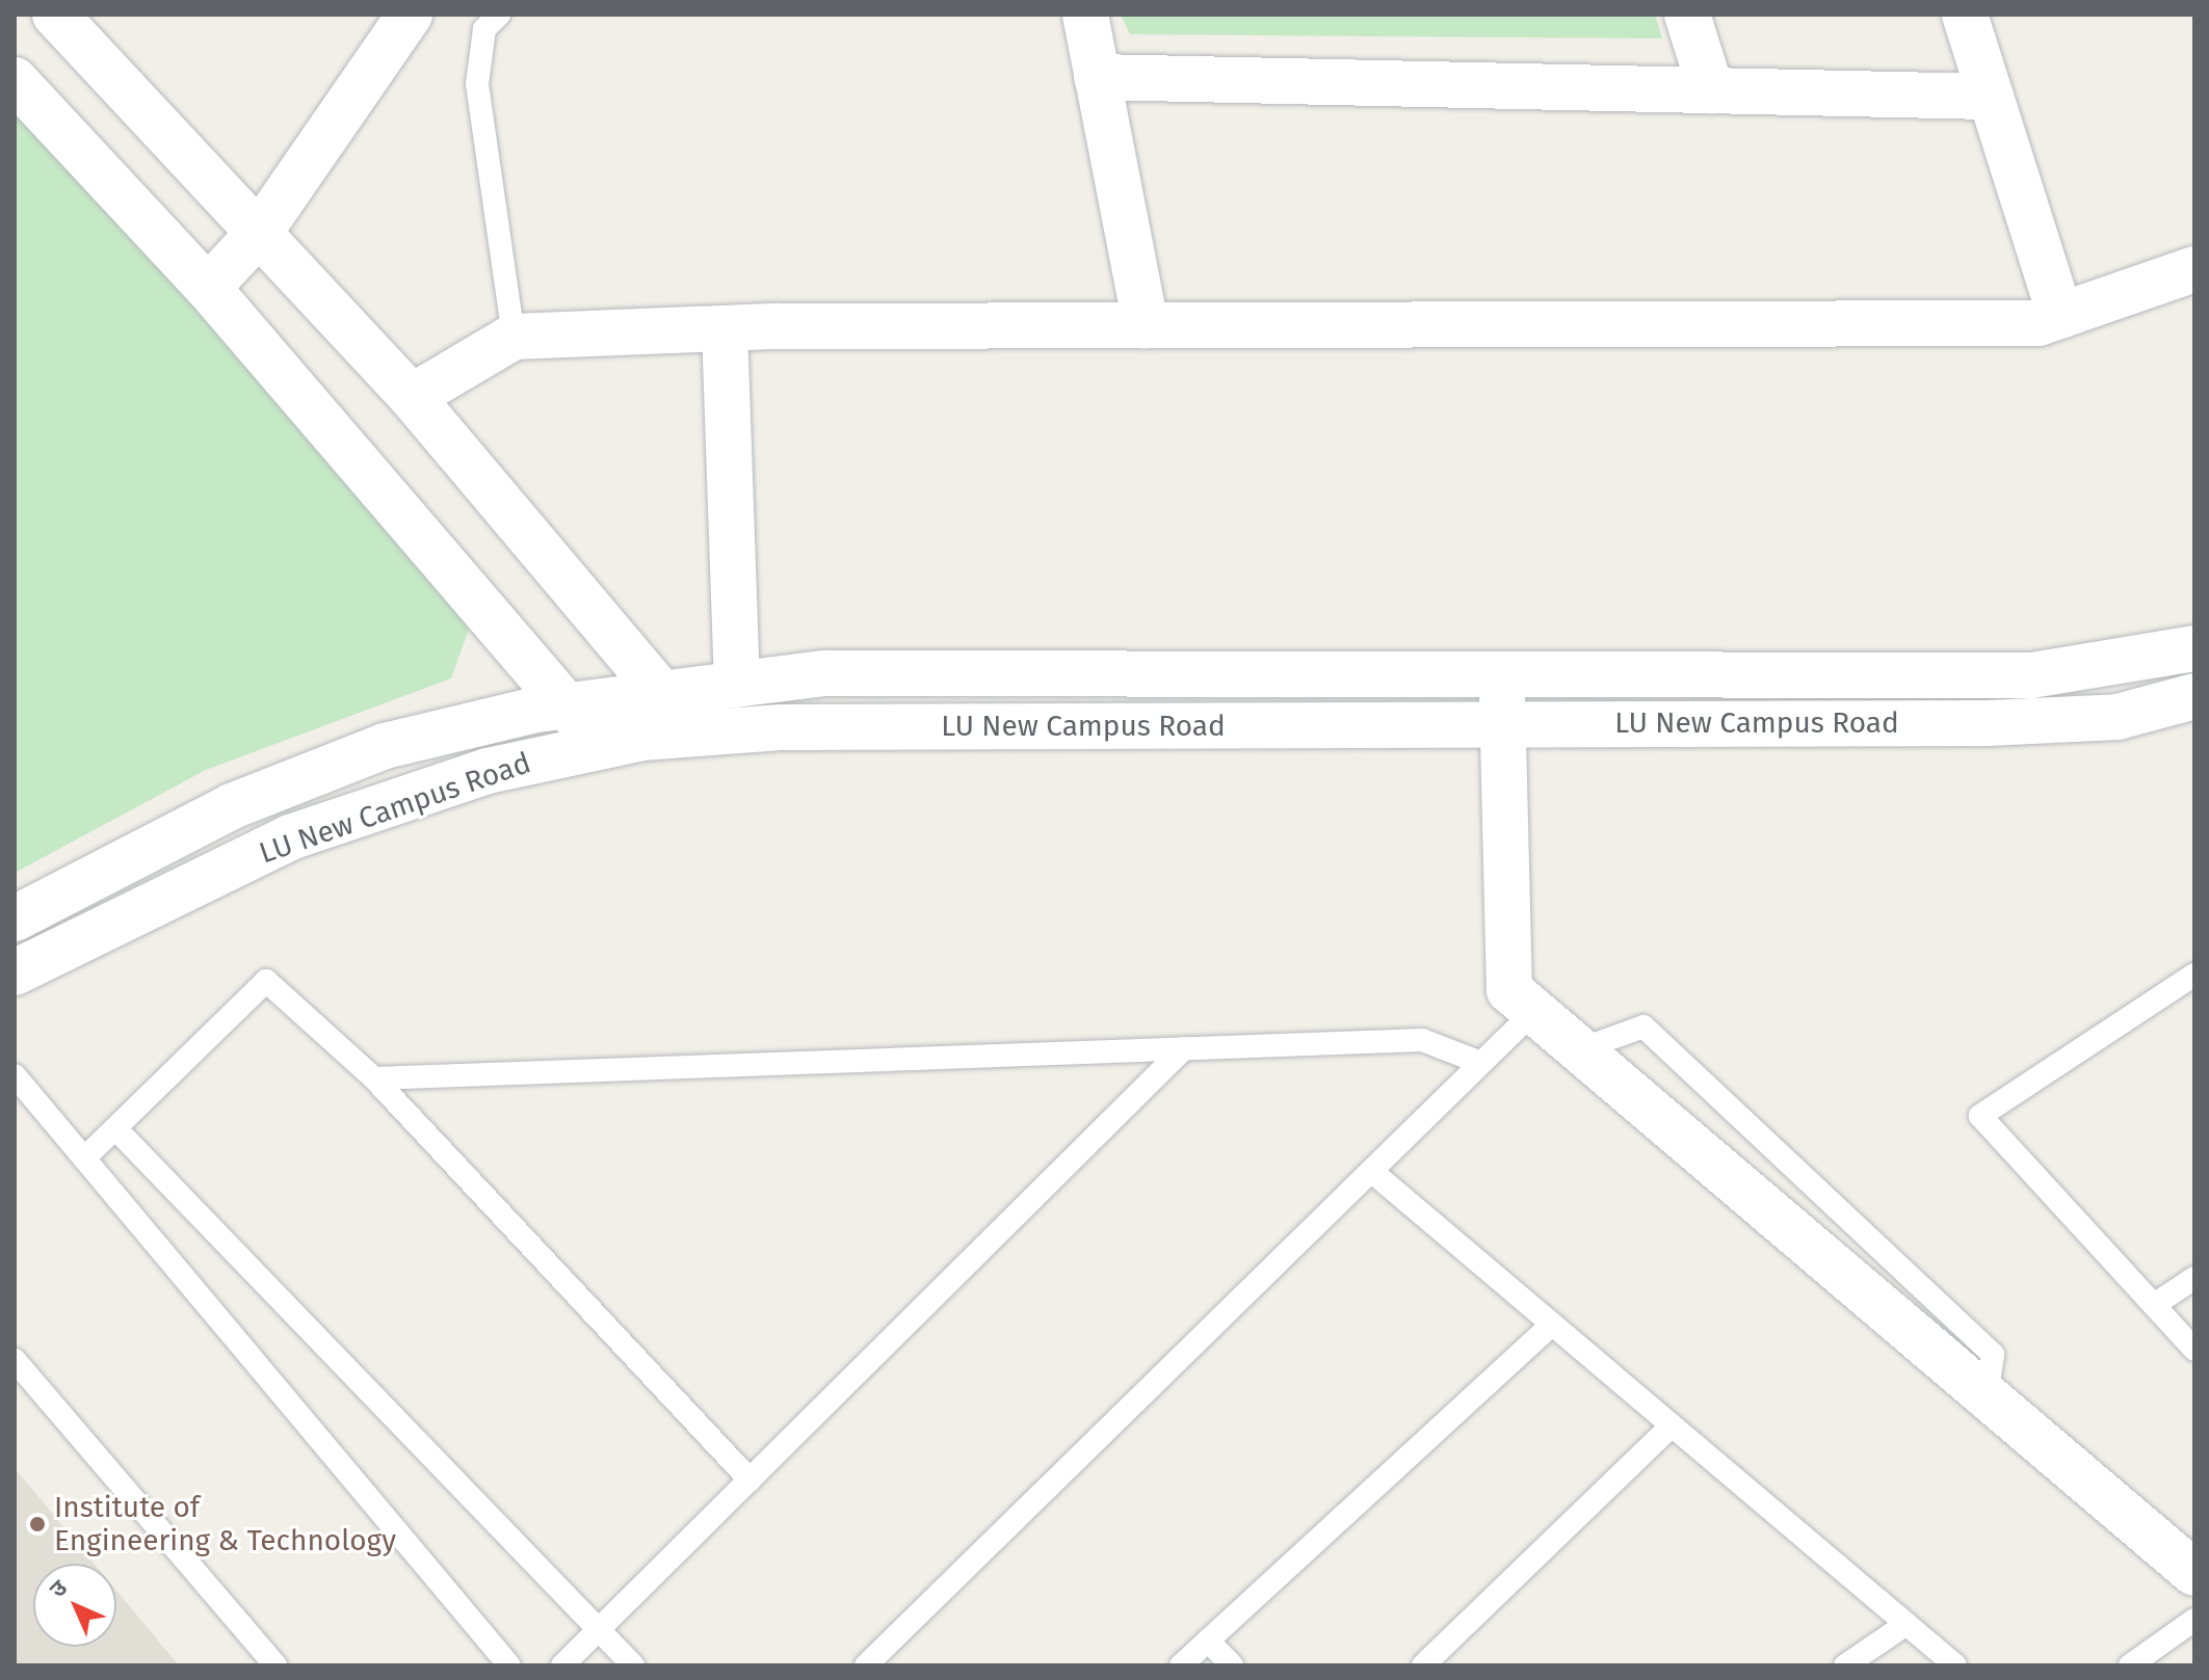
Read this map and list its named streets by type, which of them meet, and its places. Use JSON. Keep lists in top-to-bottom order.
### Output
{
  "streets": {
    "street": ["LU New Campus Road"]
  },
  "places": ["Institute of Engineering & Technology"],
  "north": "top left"
}
